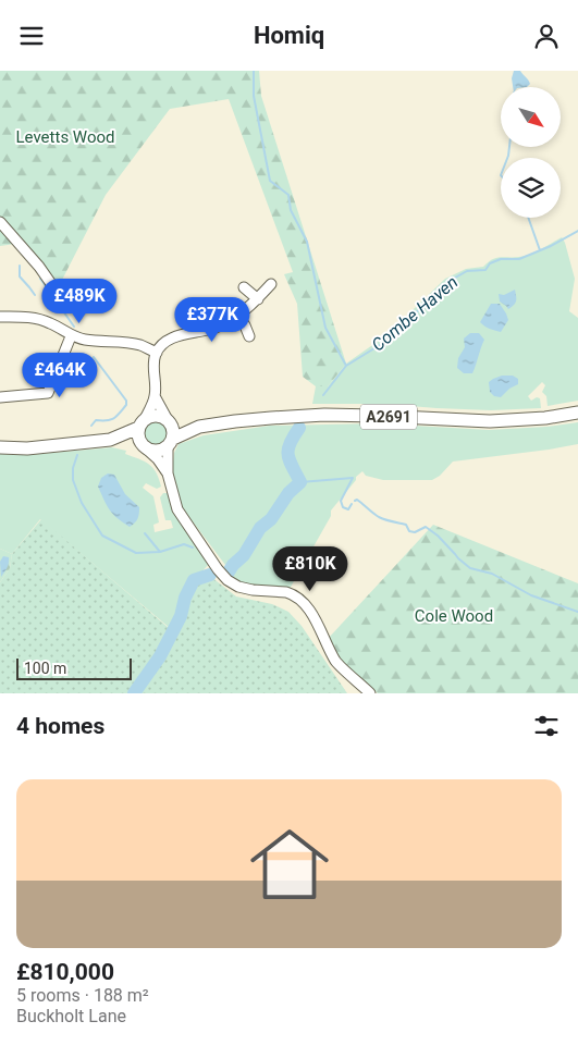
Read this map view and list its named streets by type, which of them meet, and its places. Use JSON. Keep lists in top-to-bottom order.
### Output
{
  "streets": {
    "main road": ["A2691"]
  },
  "water": ["Combe Haven"],
  "parks": ["Levetts Wood", "Cole Wood"],
  "scale_bar": "100 m",
  "north": "bottom right",
  "page": {
    "header": "Homiq",
    "price": [
      "£489K",
      "£377K",
      "£464K",
      "£810K"
    ],
    "scale": "100 m",
    "heading": "4 homes",
    "list": [
      {
        "name": "£810,000",
        "note": "5 rooms · 188 m² · Buckholt Lane"
      }
    ]
  }
}
